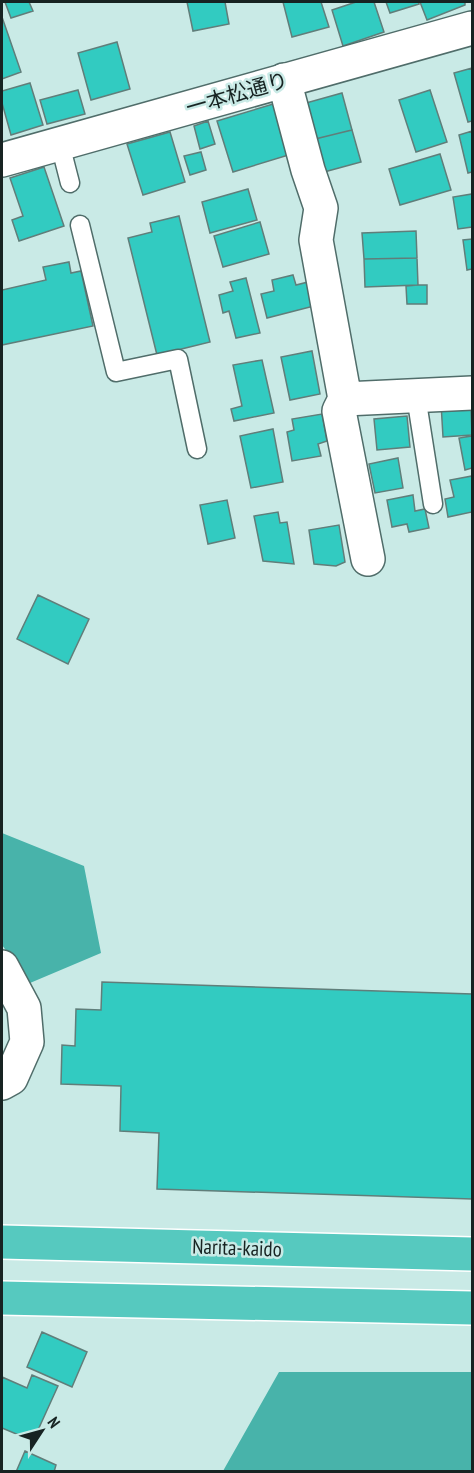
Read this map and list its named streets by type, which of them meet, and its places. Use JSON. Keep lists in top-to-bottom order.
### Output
{
  "streets": {
    "highway": ["Narita-kaido"],
    "street": ["一本松通り"]
  },
  "north": "top right"
}
